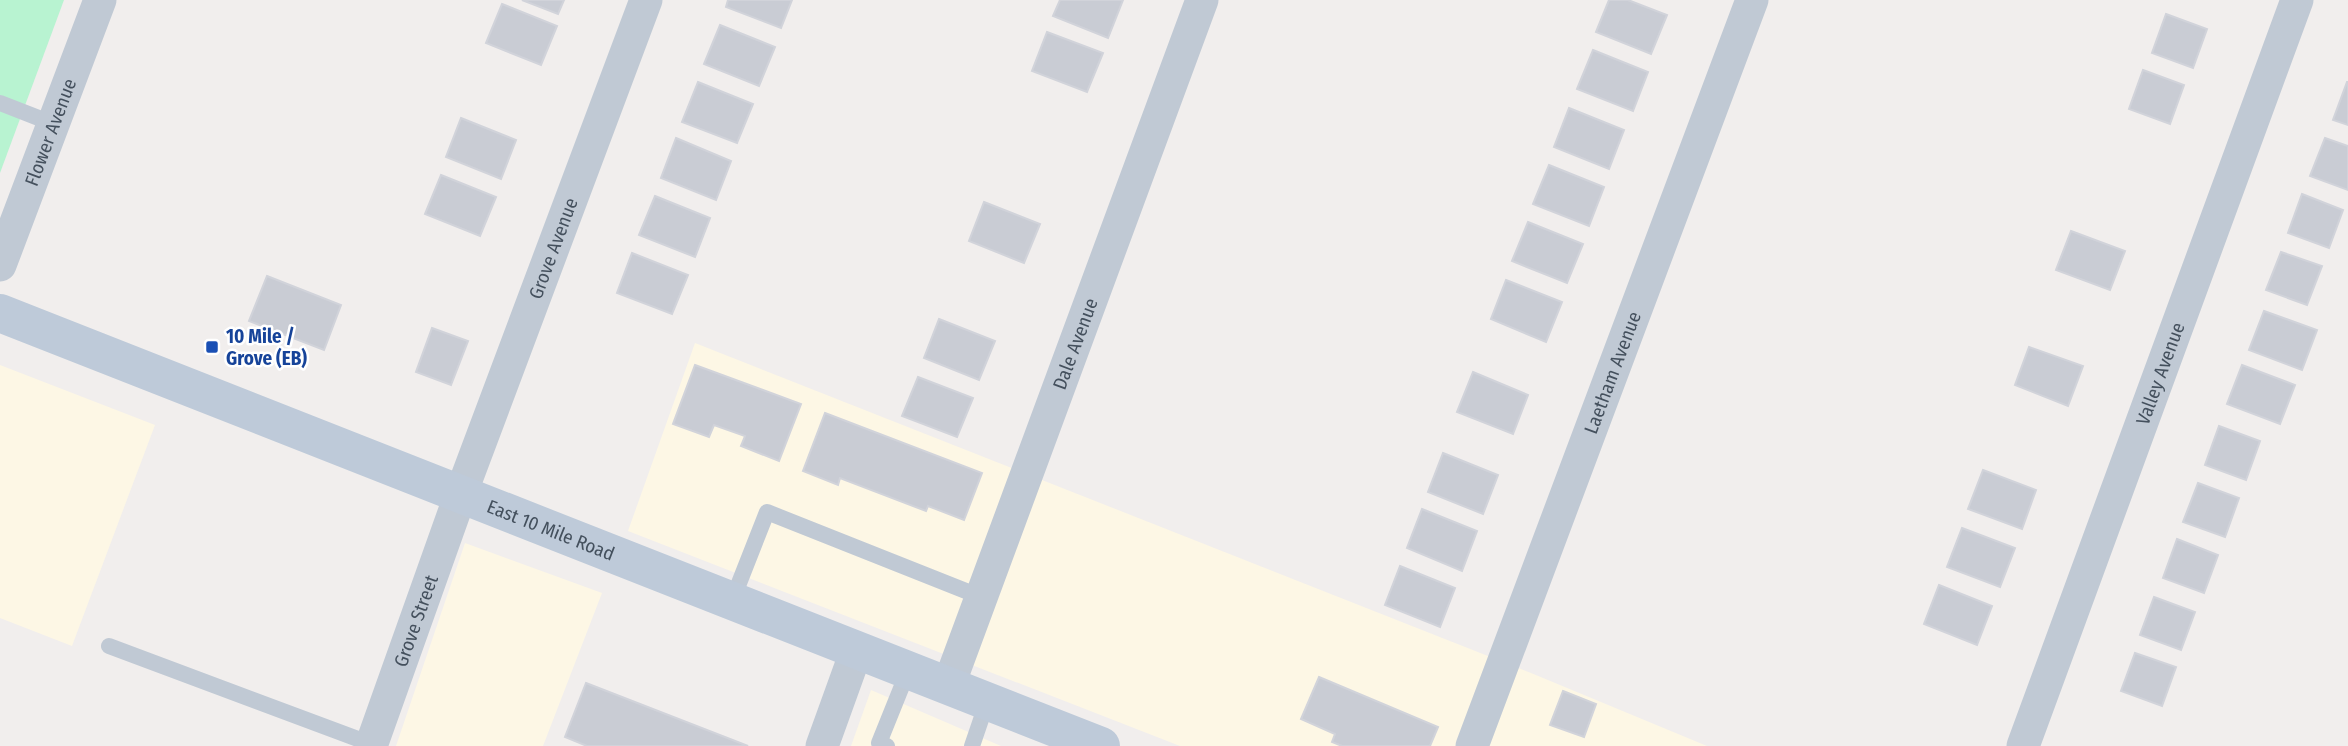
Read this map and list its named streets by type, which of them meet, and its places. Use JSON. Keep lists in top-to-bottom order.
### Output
{
  "streets": {
    "main road": ["East 10 Mile Road"],
    "street": [
      "Flower Avenue",
      "Grove Avenue",
      "Dale Avenue",
      "Laetham Avenue",
      "Valley Avenue",
      "Grove Street"
    ]
  },
  "crossings": [
    ["Grove Avenue", "East 10 Mile Road"],
    ["Grove Avenue", "Grove Street"],
    ["Dale Avenue", "East 10 Mile Road"],
    ["East 10 Mile Road", "Grove Street"]
  ],
  "places": {
    "transit": ["10 Mile / Grove (EB)"]
  }
}
